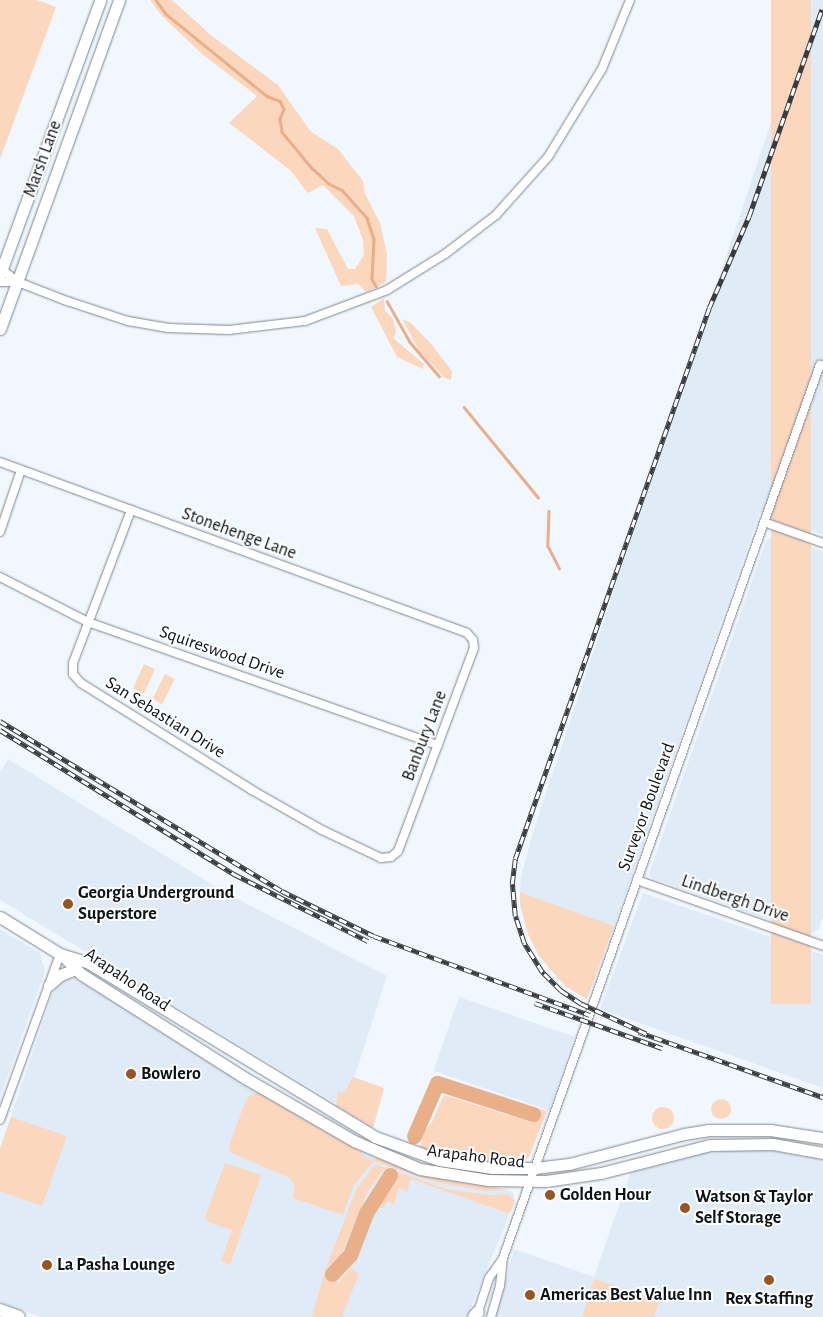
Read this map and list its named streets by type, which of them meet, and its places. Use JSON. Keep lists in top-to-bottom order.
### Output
{
  "streets": {
    "main road": ["Marsh Lane", "Arapaho Road"],
    "street": [
      "Stonehenge Lane",
      "Squireswood Drive",
      "San Sebastian Drive",
      "Banbury Lane",
      "Surveyor Boulevard",
      "Lindbergh Drive"
    ]
  },
  "crossings": [
    ["Stonehenge Lane", "San Sebastian Drive"],
    ["Stonehenge Lane", "Banbury Lane"],
    ["Squireswood Drive", "San Sebastian Drive"],
    ["Squireswood Drive", "Banbury Lane"],
    ["San Sebastian Drive", "Banbury Lane"],
    ["Surveyor Boulevard", "Lindbergh Drive"],
    ["Surveyor Boulevard", "Arapaho Road"]
  ],
  "places": [
    "Georgia Underground Superstore",
    "Bowlero",
    "Golden Hour",
    "Watson & Taylor Self Storage",
    "La Pasha Lounge",
    "Rex Staffing",
    "Americas Best Value Inn"
  ]
}
